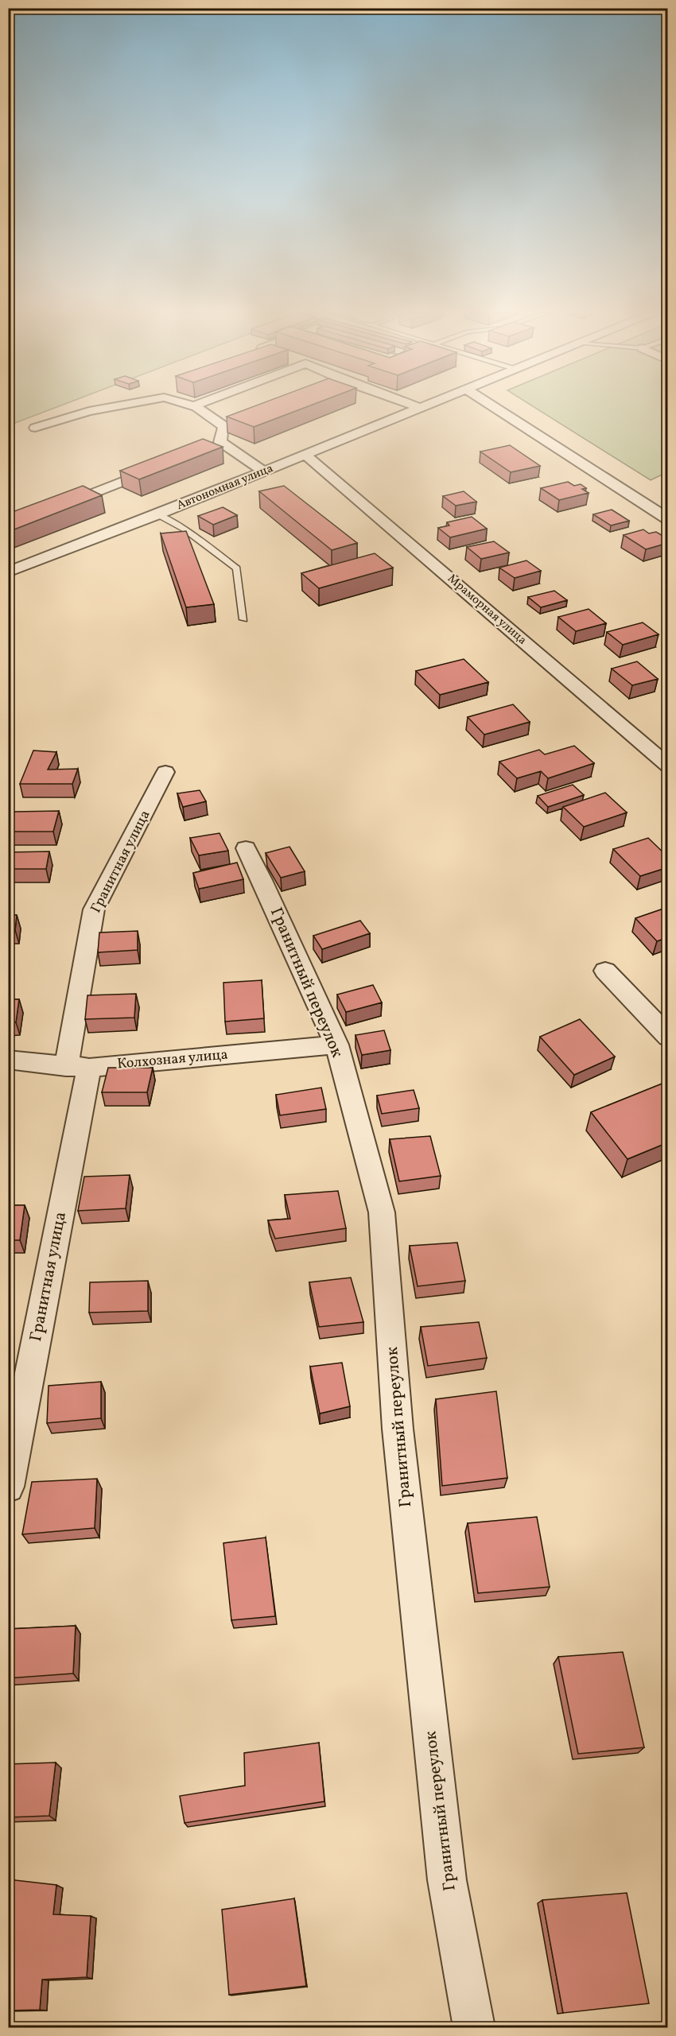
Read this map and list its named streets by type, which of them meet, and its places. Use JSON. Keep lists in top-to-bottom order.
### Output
{
  "streets": {
    "street": [
      "Автономная улица",
      "Мраморная улица",
      "Гранитная улица",
      "Гранитный переулок",
      "Колхозная улица"
    ]
  },
  "crossings": [
    ["Автономная улица", "Мраморная улица"],
    ["Гранитная улица", "Колхозная улица"],
    ["Гранитный переулок", "Колхозная улица"]
  ]
}
